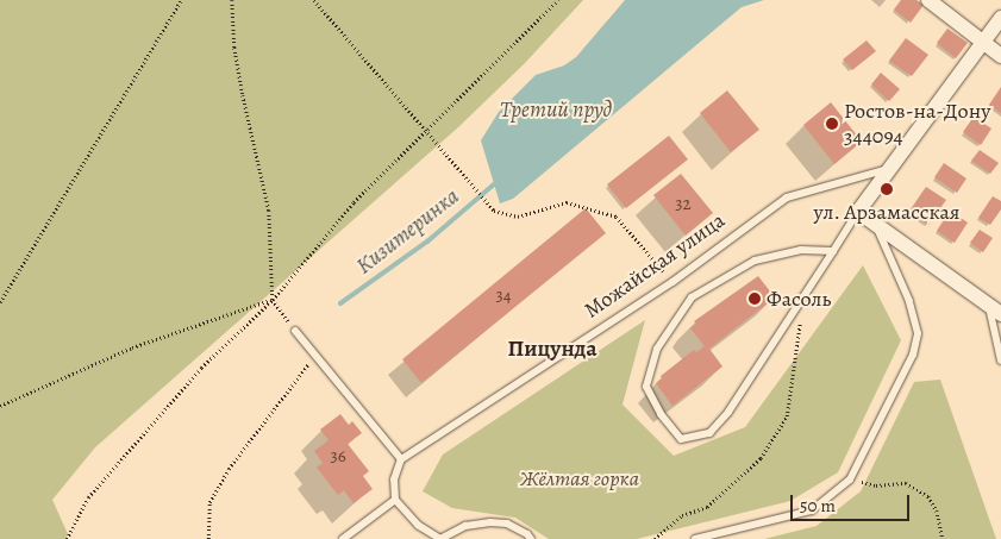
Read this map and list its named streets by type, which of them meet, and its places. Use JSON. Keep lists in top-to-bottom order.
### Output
{
  "streets": {
    "lane": ["Можайская улица"]
  },
  "districts": ["Пицунда"],
  "water": ["Третий пруд", "Кизитеринка"],
  "parks": ["Жёлтая горка"],
  "places": ["Ростов-на-Дону 344094", "ул. Арзамасская", "Фасоль"],
  "house_numbers": ["32", "34", "36"],
  "scale_bar": "50 m"
}
